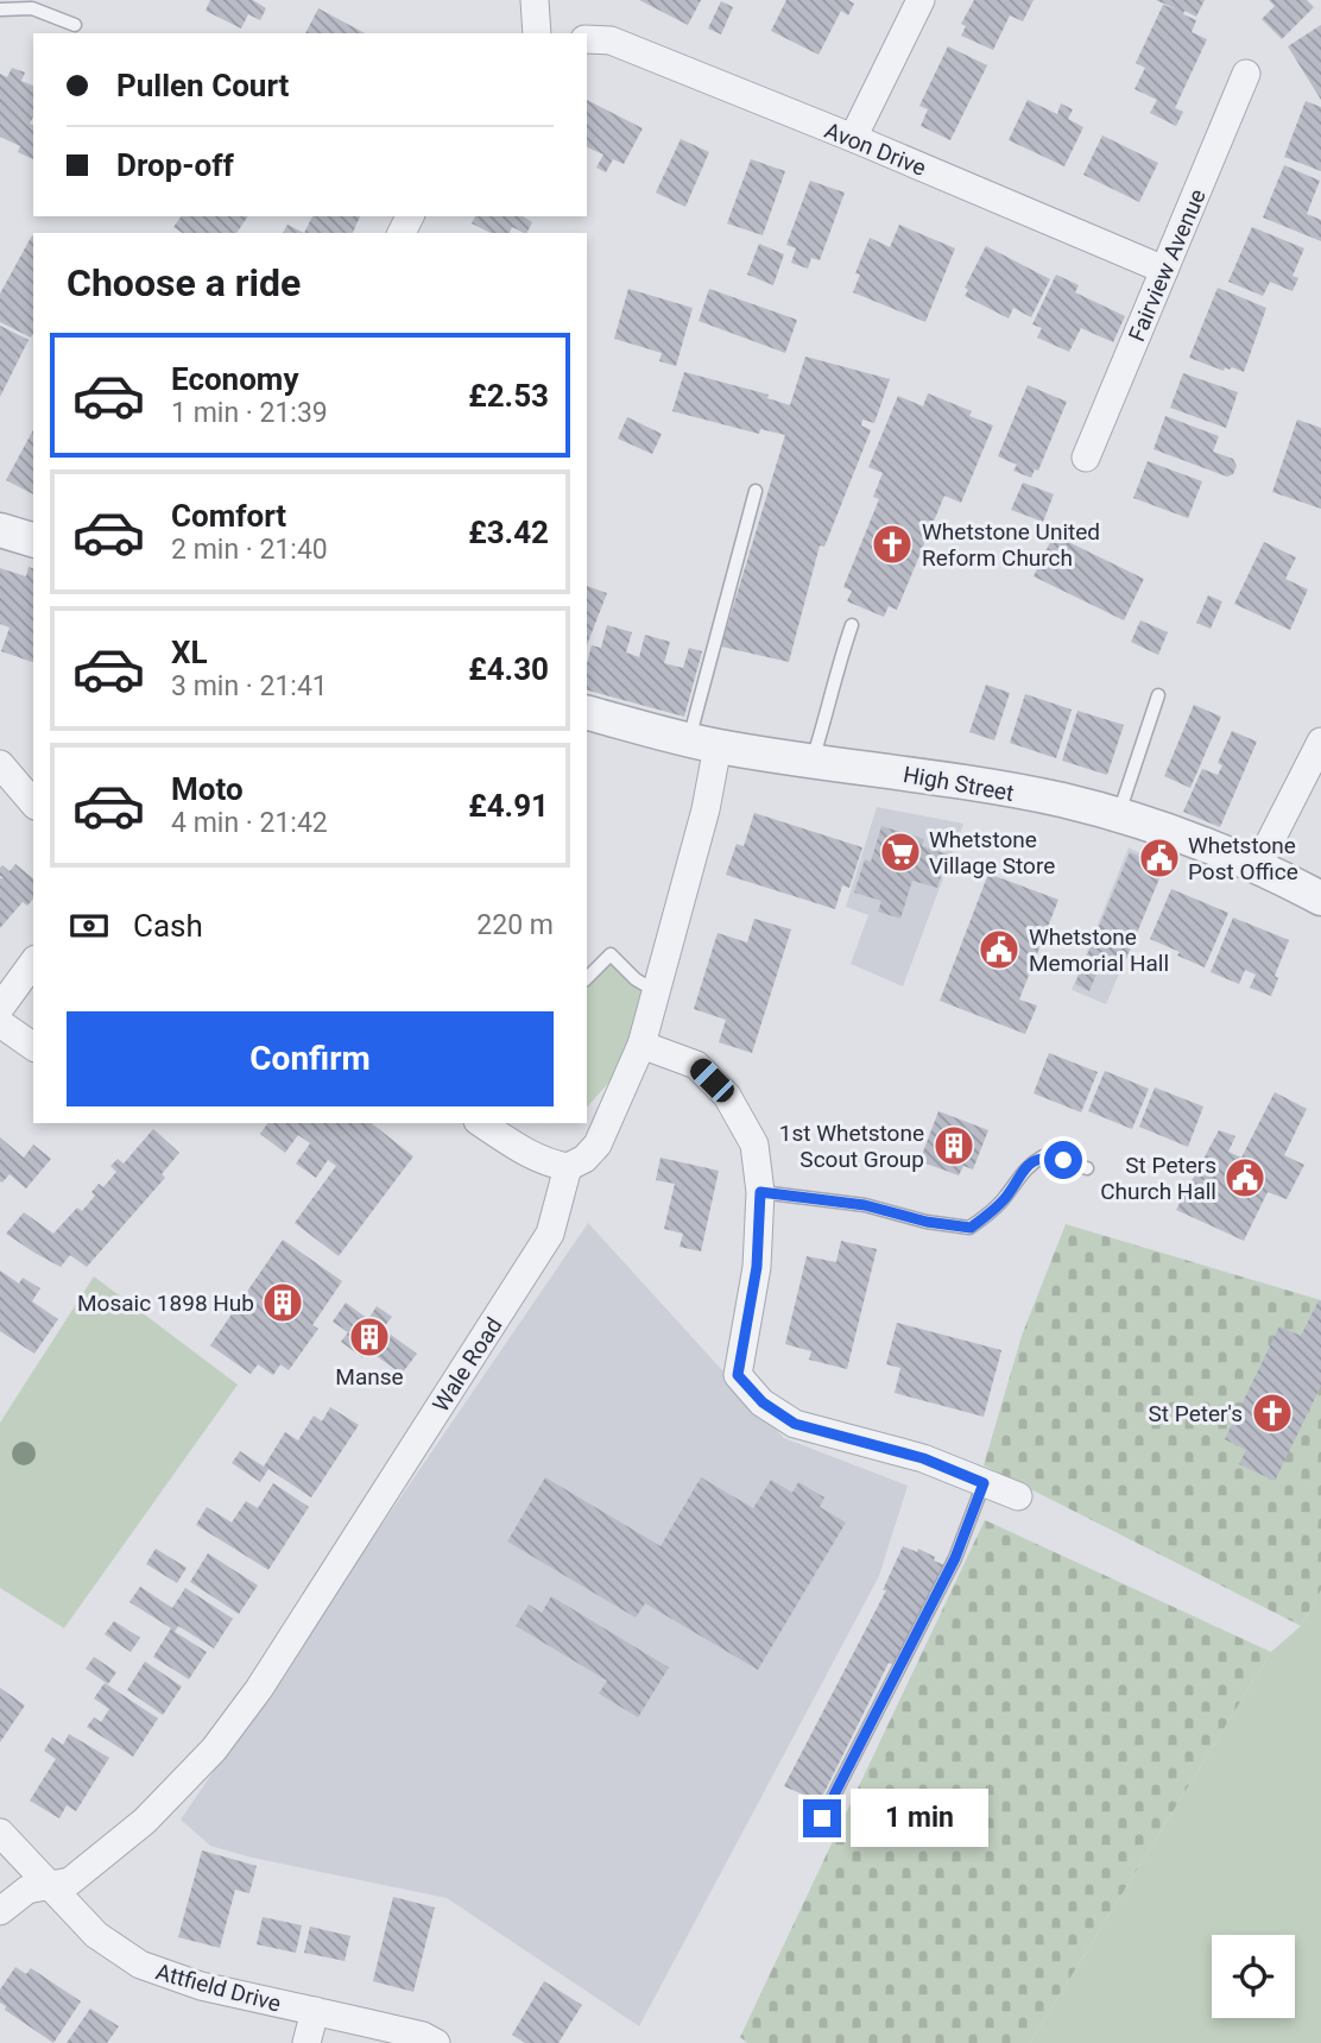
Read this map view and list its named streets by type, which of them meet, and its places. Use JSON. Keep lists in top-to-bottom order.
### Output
{
  "streets": {
    "street": [
      "Avon Drive",
      "Fairview Avenue",
      "High Street",
      "Wale Road",
      "Attfield Drive"
    ]
  },
  "crossings": [
    ["Avon Drive", "Fairview Avenue"],
    ["Wale Road", "Attfield Drive"]
  ],
  "places": {
    "church": ["Whetstone United Reform Church", "St Peter's"],
    "supermarket": ["Whetstone Village Store"],
    "public building": ["Whetstone Post Office", "Whetstone Memorial Hall", "St Peters Church Hall"],
    "building": ["1st Whetstone Scout Group", "Mosaic 1898 Hub", "Manse"]
  },
  "page": {
    "banner": ["Pullen Court", "Drop-off"],
    "heading": "Choose a ride",
    "list": [
      {
        "name": "Economy",
        "note": "1 min · 21:39",
        "value": "£2.53"
      },
      {
        "name": "Comfort",
        "note": "2 min · 21:40",
        "value": "£3.42"
      },
      {
        "name": "XL",
        "note": "3 min · 21:41",
        "value": "£4.30"
      },
      {
        "name": "Moto",
        "note": "4 min · 21:42",
        "value": "£4.91"
      }
    ],
    "pay": ["Cash", "220 m"],
    "buttons": "Confirm",
    "bubble": "1 min"
  }
}
